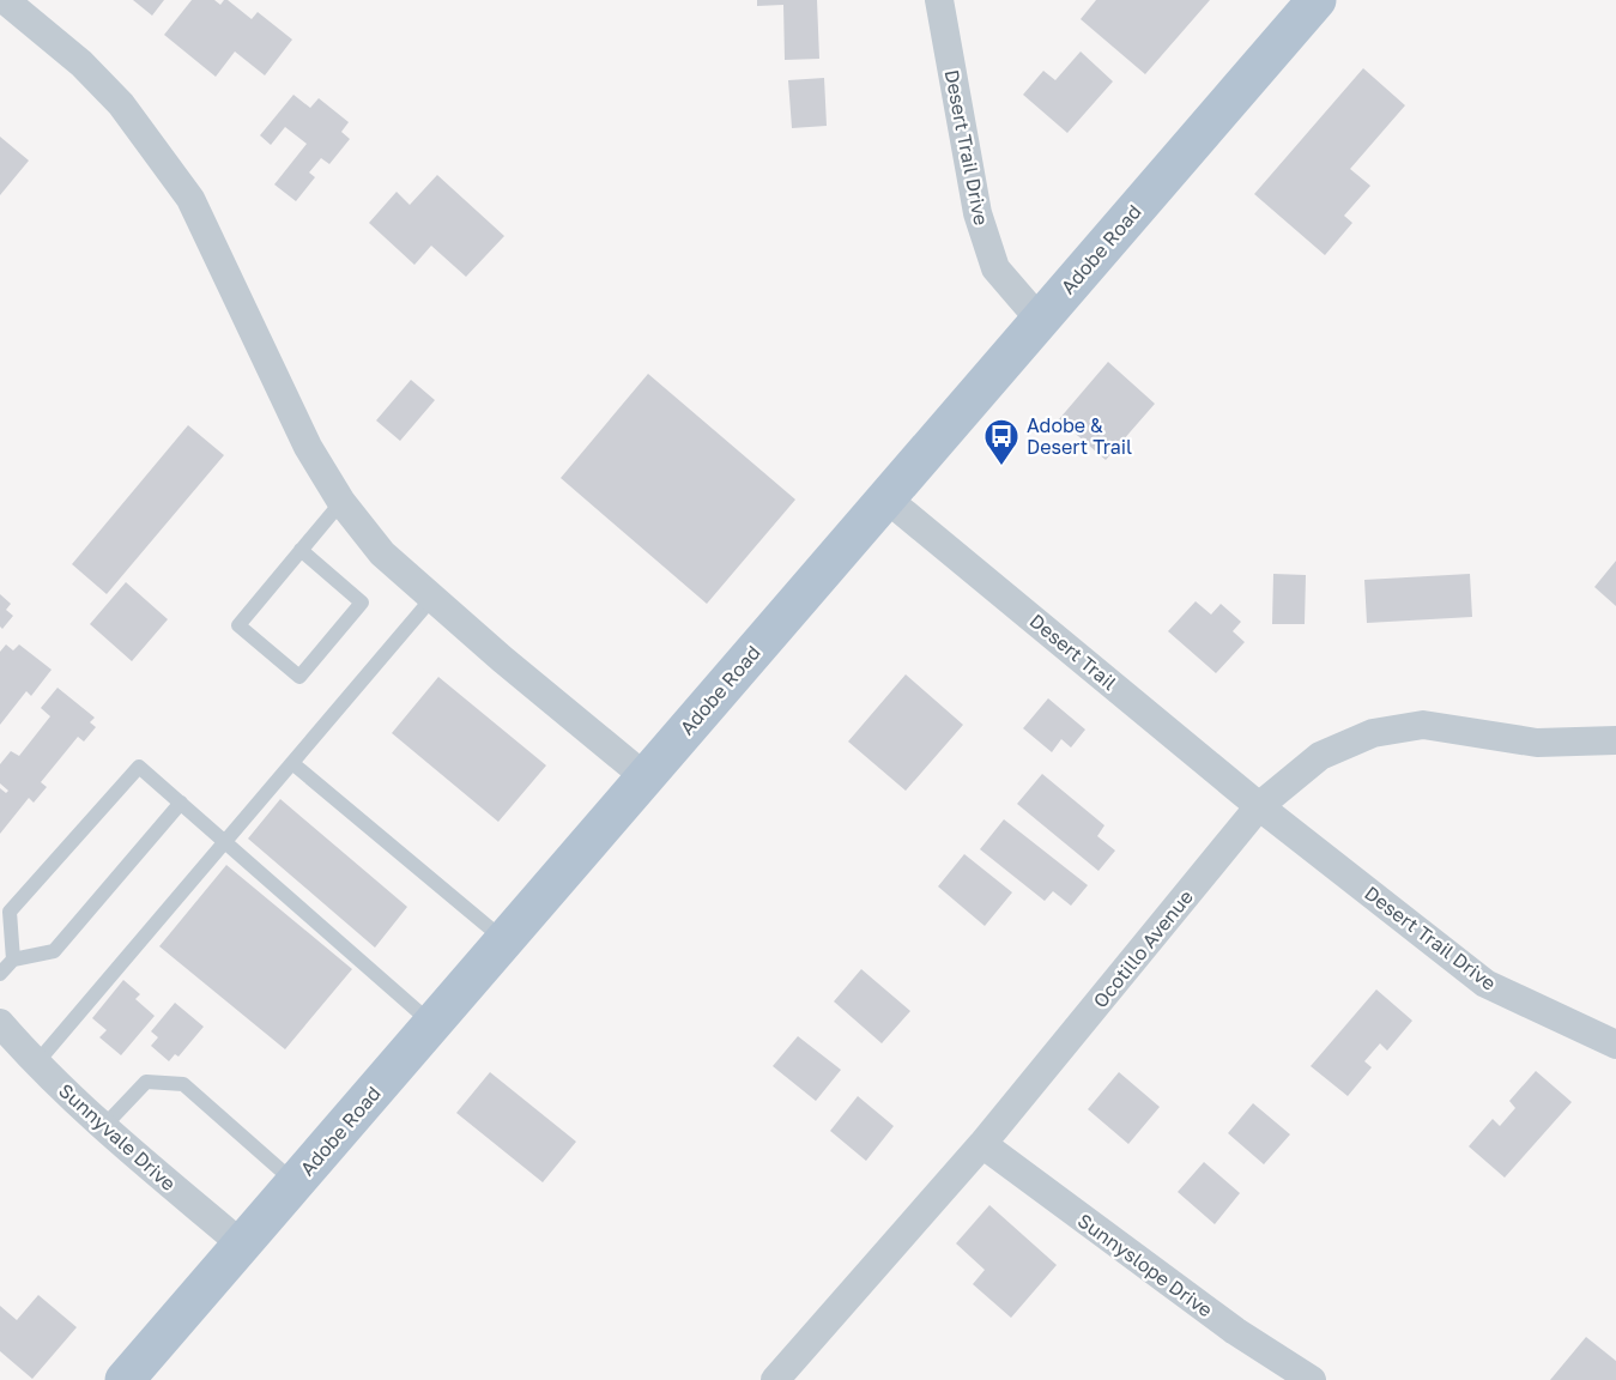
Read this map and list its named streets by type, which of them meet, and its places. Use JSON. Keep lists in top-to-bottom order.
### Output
{
  "streets": {
    "main road": ["Adobe Road"],
    "street": [
      "Desert Trail Drive",
      "Desert Trail",
      "Ocotillo Avenue",
      "Sunnyvale Drive",
      "Sunnyslope Drive"
    ]
  },
  "crossings": [
    ["Desert Trail Drive", "Adobe Road"],
    ["Desert Trail Drive", "Desert Trail"],
    ["Desert Trail Drive", "Ocotillo Avenue"],
    ["Adobe Road", "Desert Trail"],
    ["Adobe Road", "Sunnyvale Drive"],
    ["Desert Trail", "Ocotillo Avenue"],
    ["Ocotillo Avenue", "Sunnyslope Drive"]
  ],
  "places": {
    "bus stop": ["Adobe & Desert Trail"]
  }
}
